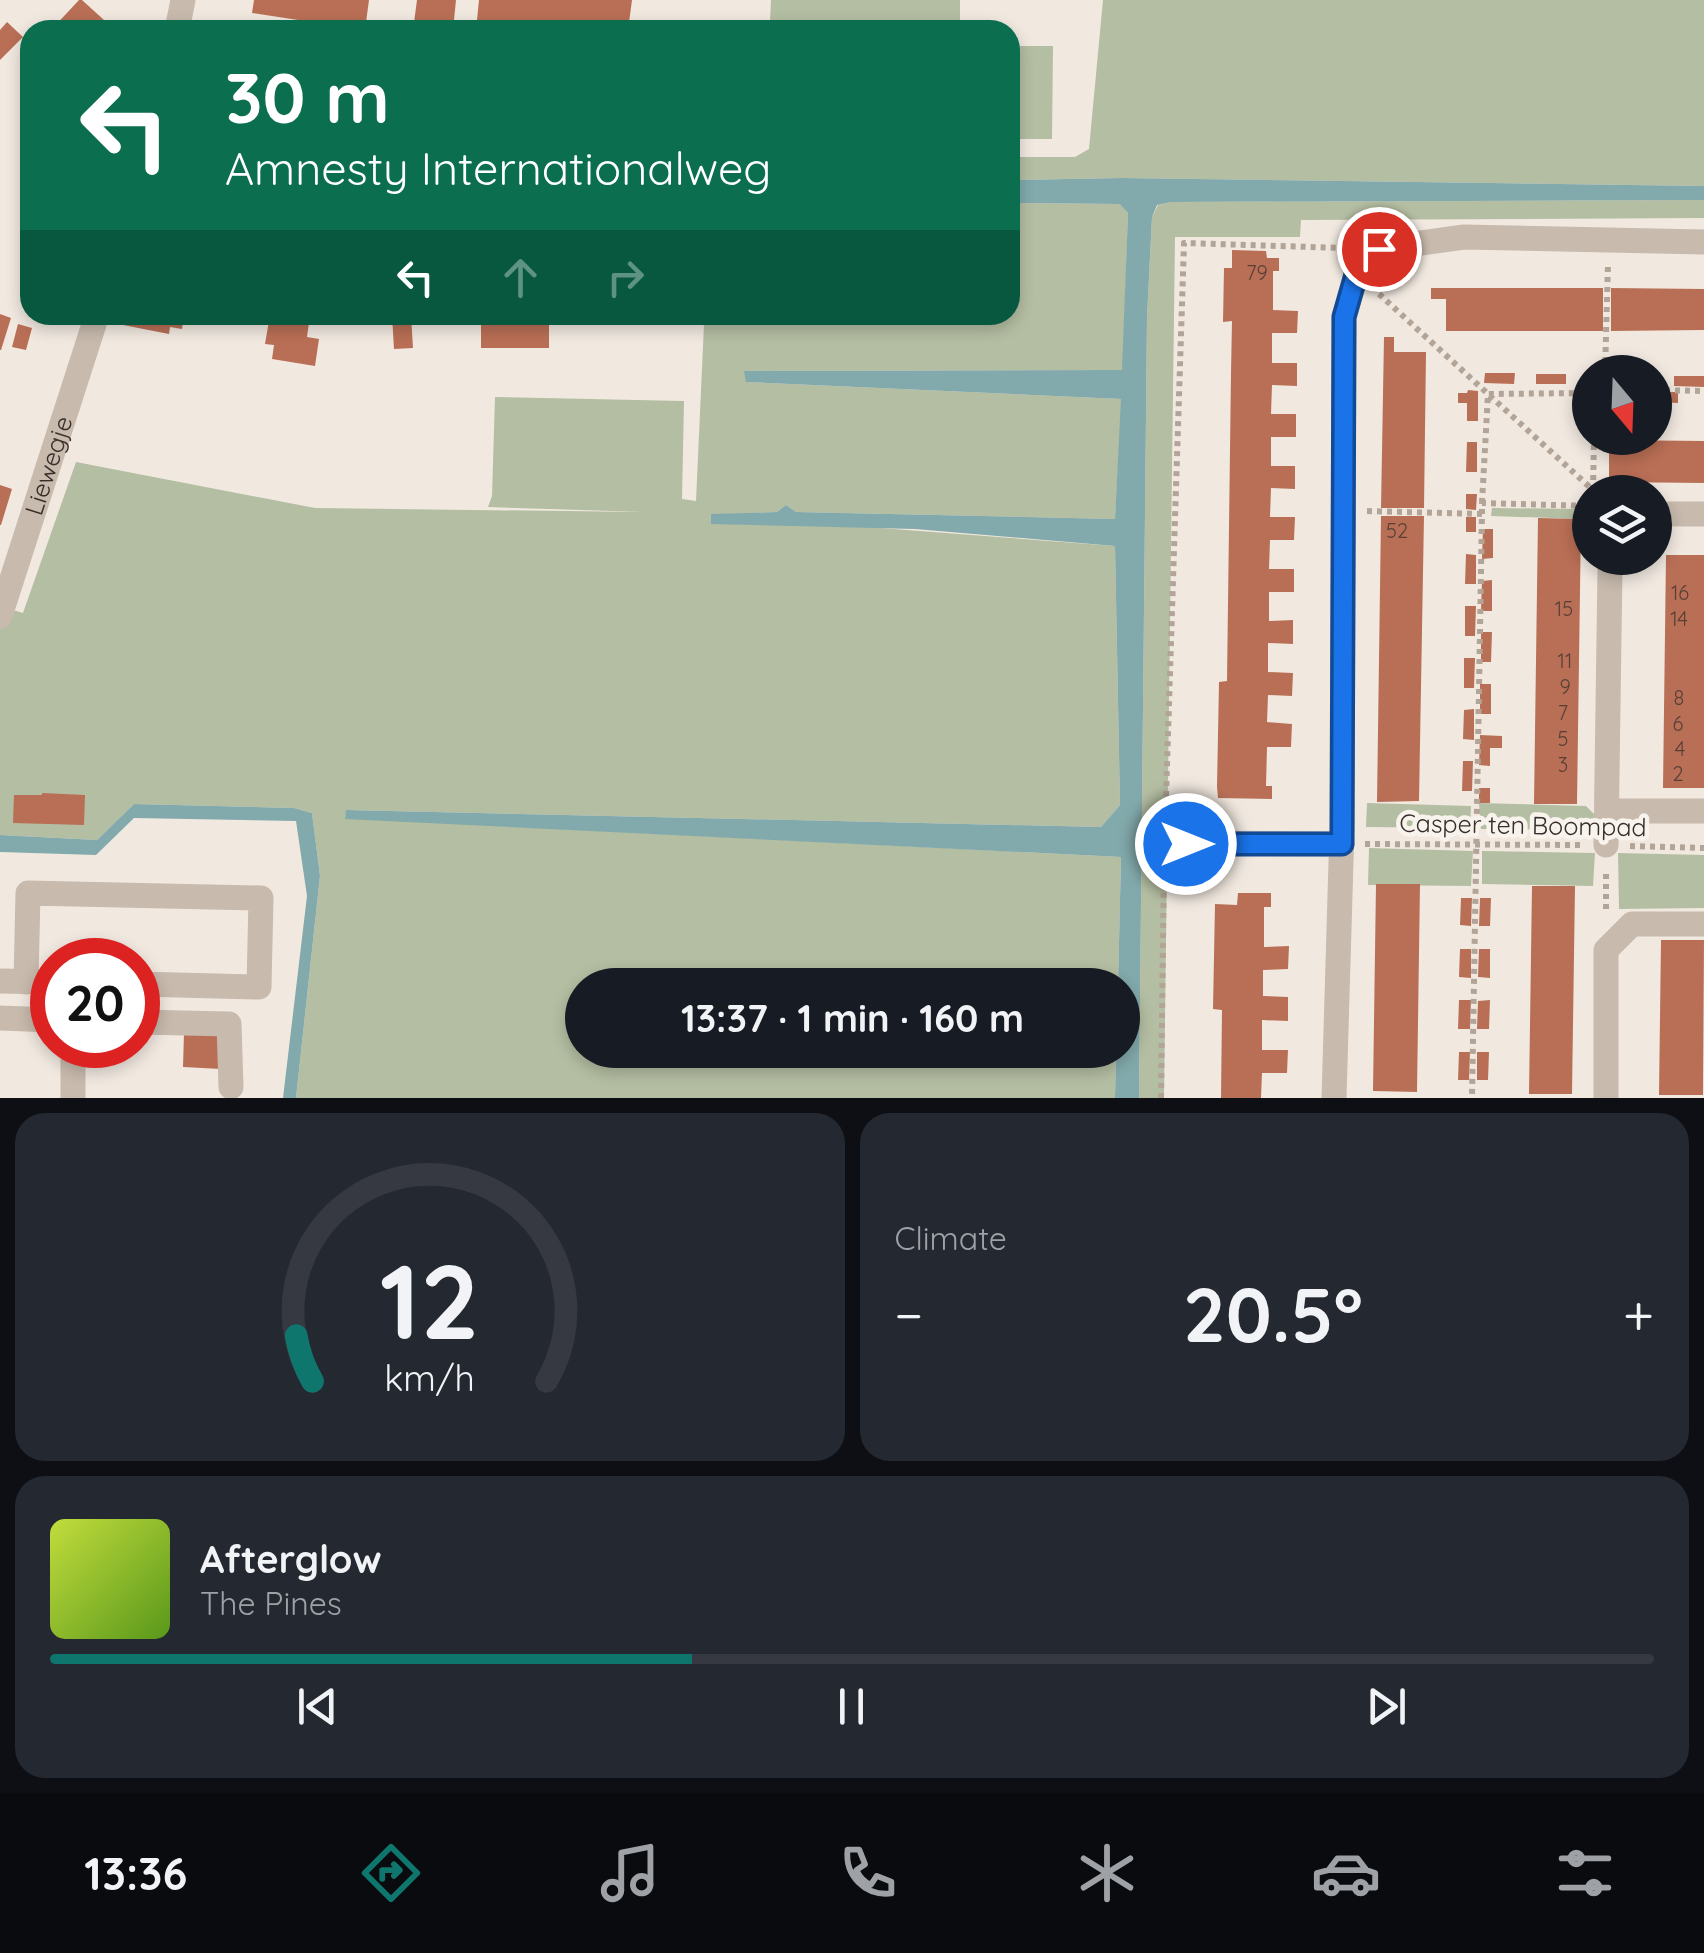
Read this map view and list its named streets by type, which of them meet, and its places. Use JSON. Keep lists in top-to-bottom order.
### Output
{
  "streets": {
    "street": ["Liewegje"],
    "path": ["Casper ten Boompad"]
  },
  "house_numbers": [
    "79",
    "52",
    "16",
    "15",
    "14",
    "11",
    "9",
    "8",
    "7",
    "6",
    "5",
    "4",
    "3",
    "2"
  ],
  "north": "bottom",
  "page": {
    "turn": ["30 m", "Amnesty Internationalweg"],
    "limit": "20",
    "trip": "13:37 · 1 min · 160 m",
    "tile": "Climate",
    "heat": ["−", "20.5°", "+"],
    "song": ["Afterglow", "The Pines"],
    "tabs": "13:36",
    "gauge": ["12", "km/h"]
  }
}
